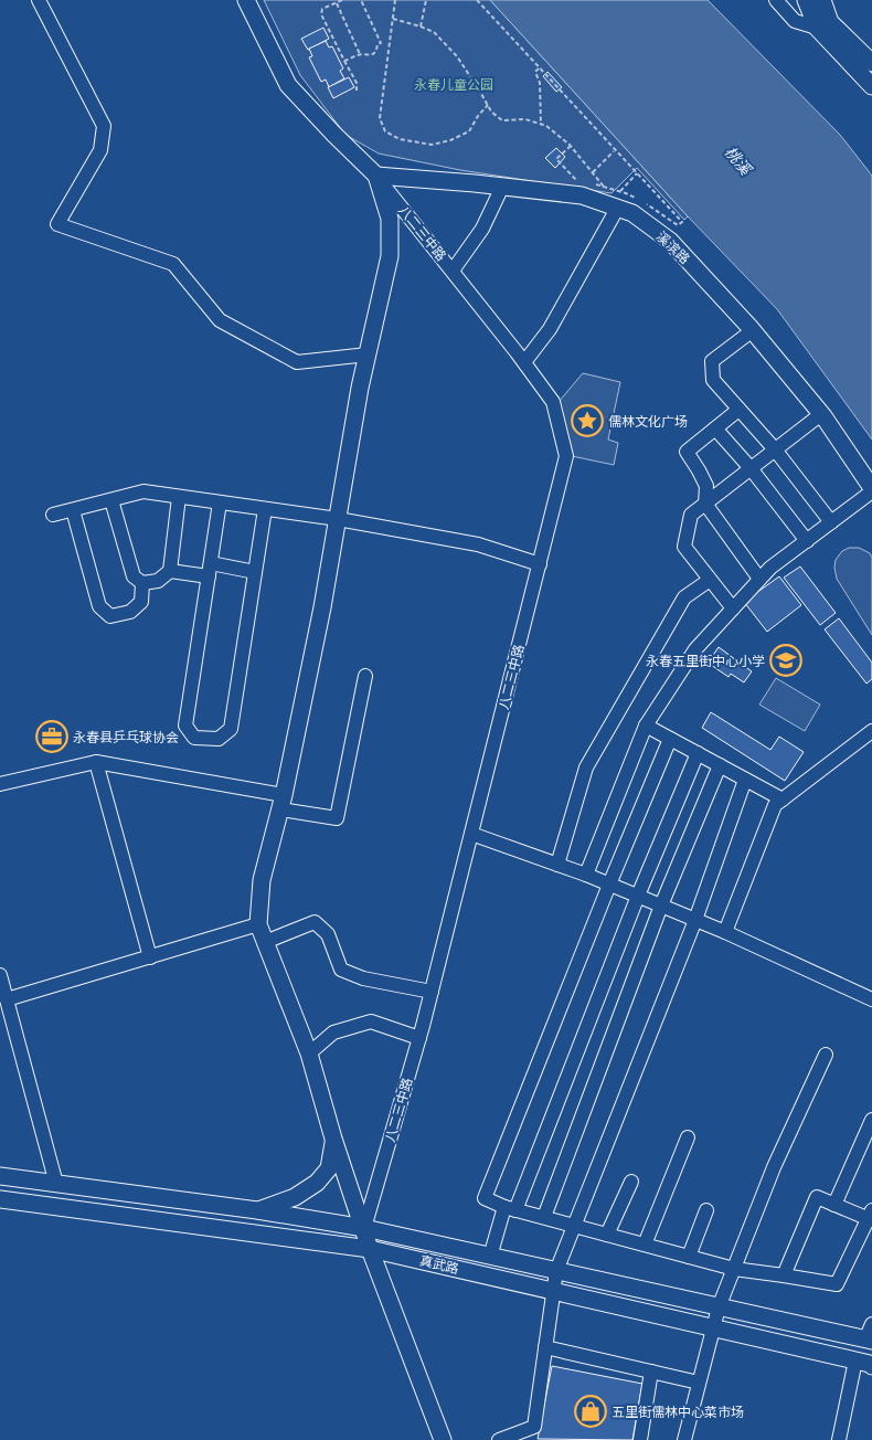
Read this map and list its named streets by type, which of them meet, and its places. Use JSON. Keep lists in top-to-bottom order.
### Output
{
  "streets": {
    "main road": ["八二三中路", "溪滨路", "真武路"]
  },
  "crossings": [
    ["八二三中路", "溪滨路"],
    ["八二三中路", "真武路"]
  ],
  "water": ["桃溪"],
  "parks": ["永春儿童公园"],
  "places": {
    "place": ["儒林文化广场"],
    "school or university": ["永春五里街中心小学"],
    "office": ["永春县乒乓球协会"],
    "shop": ["五里街儒林中心菜市场"]
  }
}
